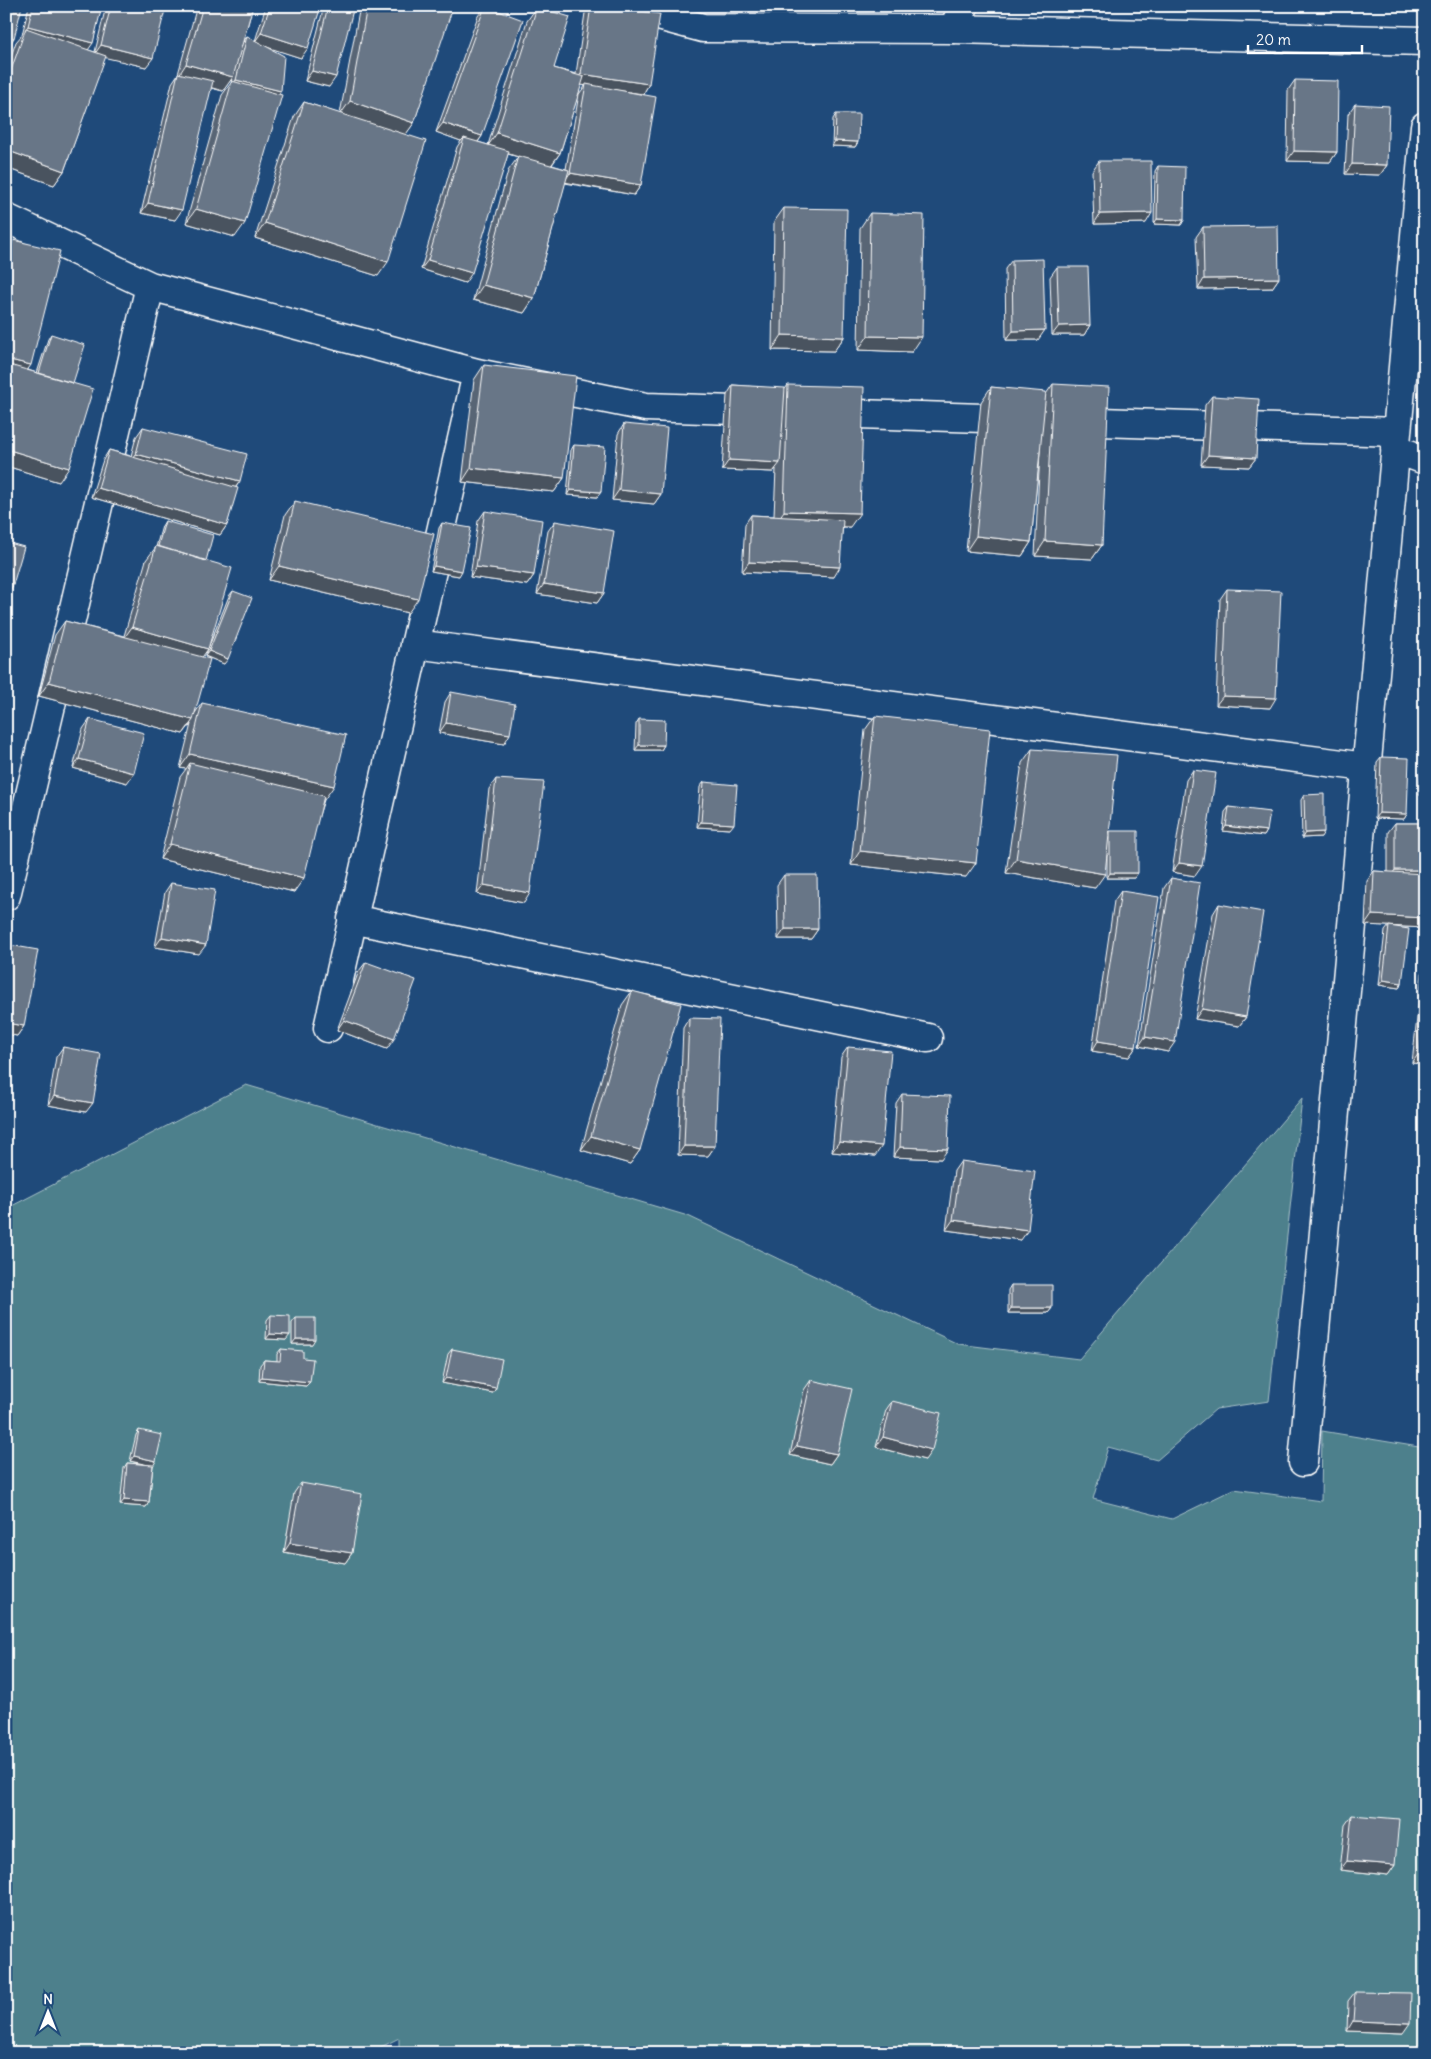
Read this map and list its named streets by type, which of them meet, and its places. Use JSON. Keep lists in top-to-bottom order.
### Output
{
  "scale_bar": "20 m",
  "north": "top"
}
